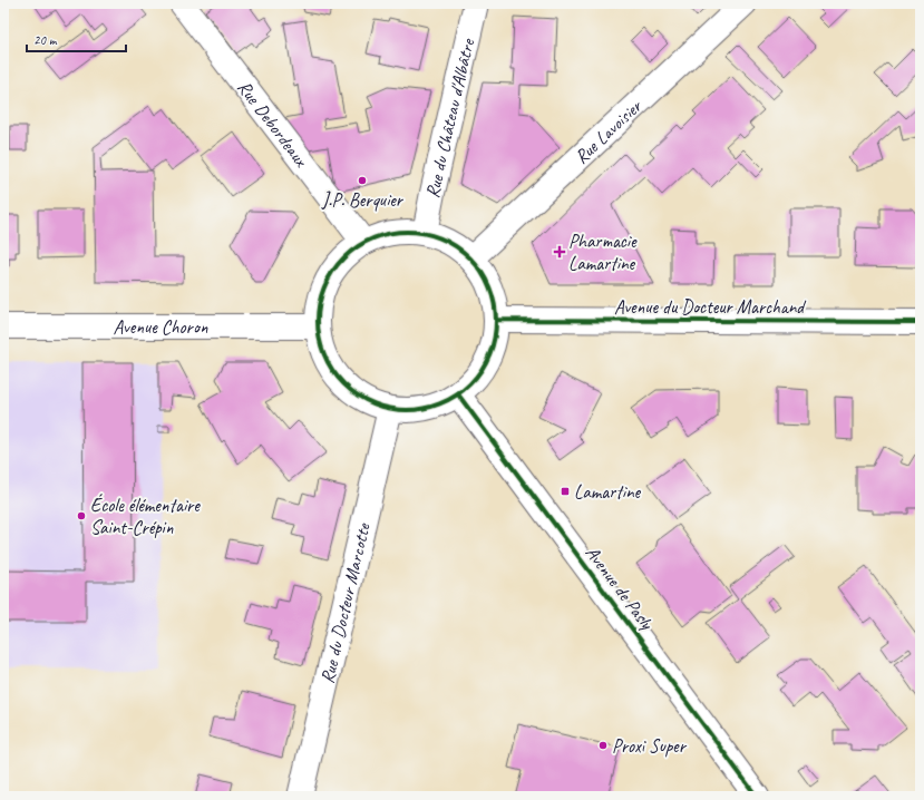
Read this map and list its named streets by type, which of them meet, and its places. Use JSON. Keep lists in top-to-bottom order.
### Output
{
  "streets": {
    "street": [
      "Rue du Château d'Albâtre",
      "Rue Debordeaux",
      "Rue Lavoisier",
      "Avenue du Docteur Marchand",
      "Avenue Choron",
      "Avenue de Pasly",
      "Rue du Docteur Marcotte"
    ]
  },
  "places": {
    "other": ["J.P. Berquier", "École élémentaire Saint-Crépin", "Proxi Super"],
    "health": ["Pharmacie Lamartine"],
    "transit": ["Lamartine"]
  },
  "scale_bar": "20 m"
}
